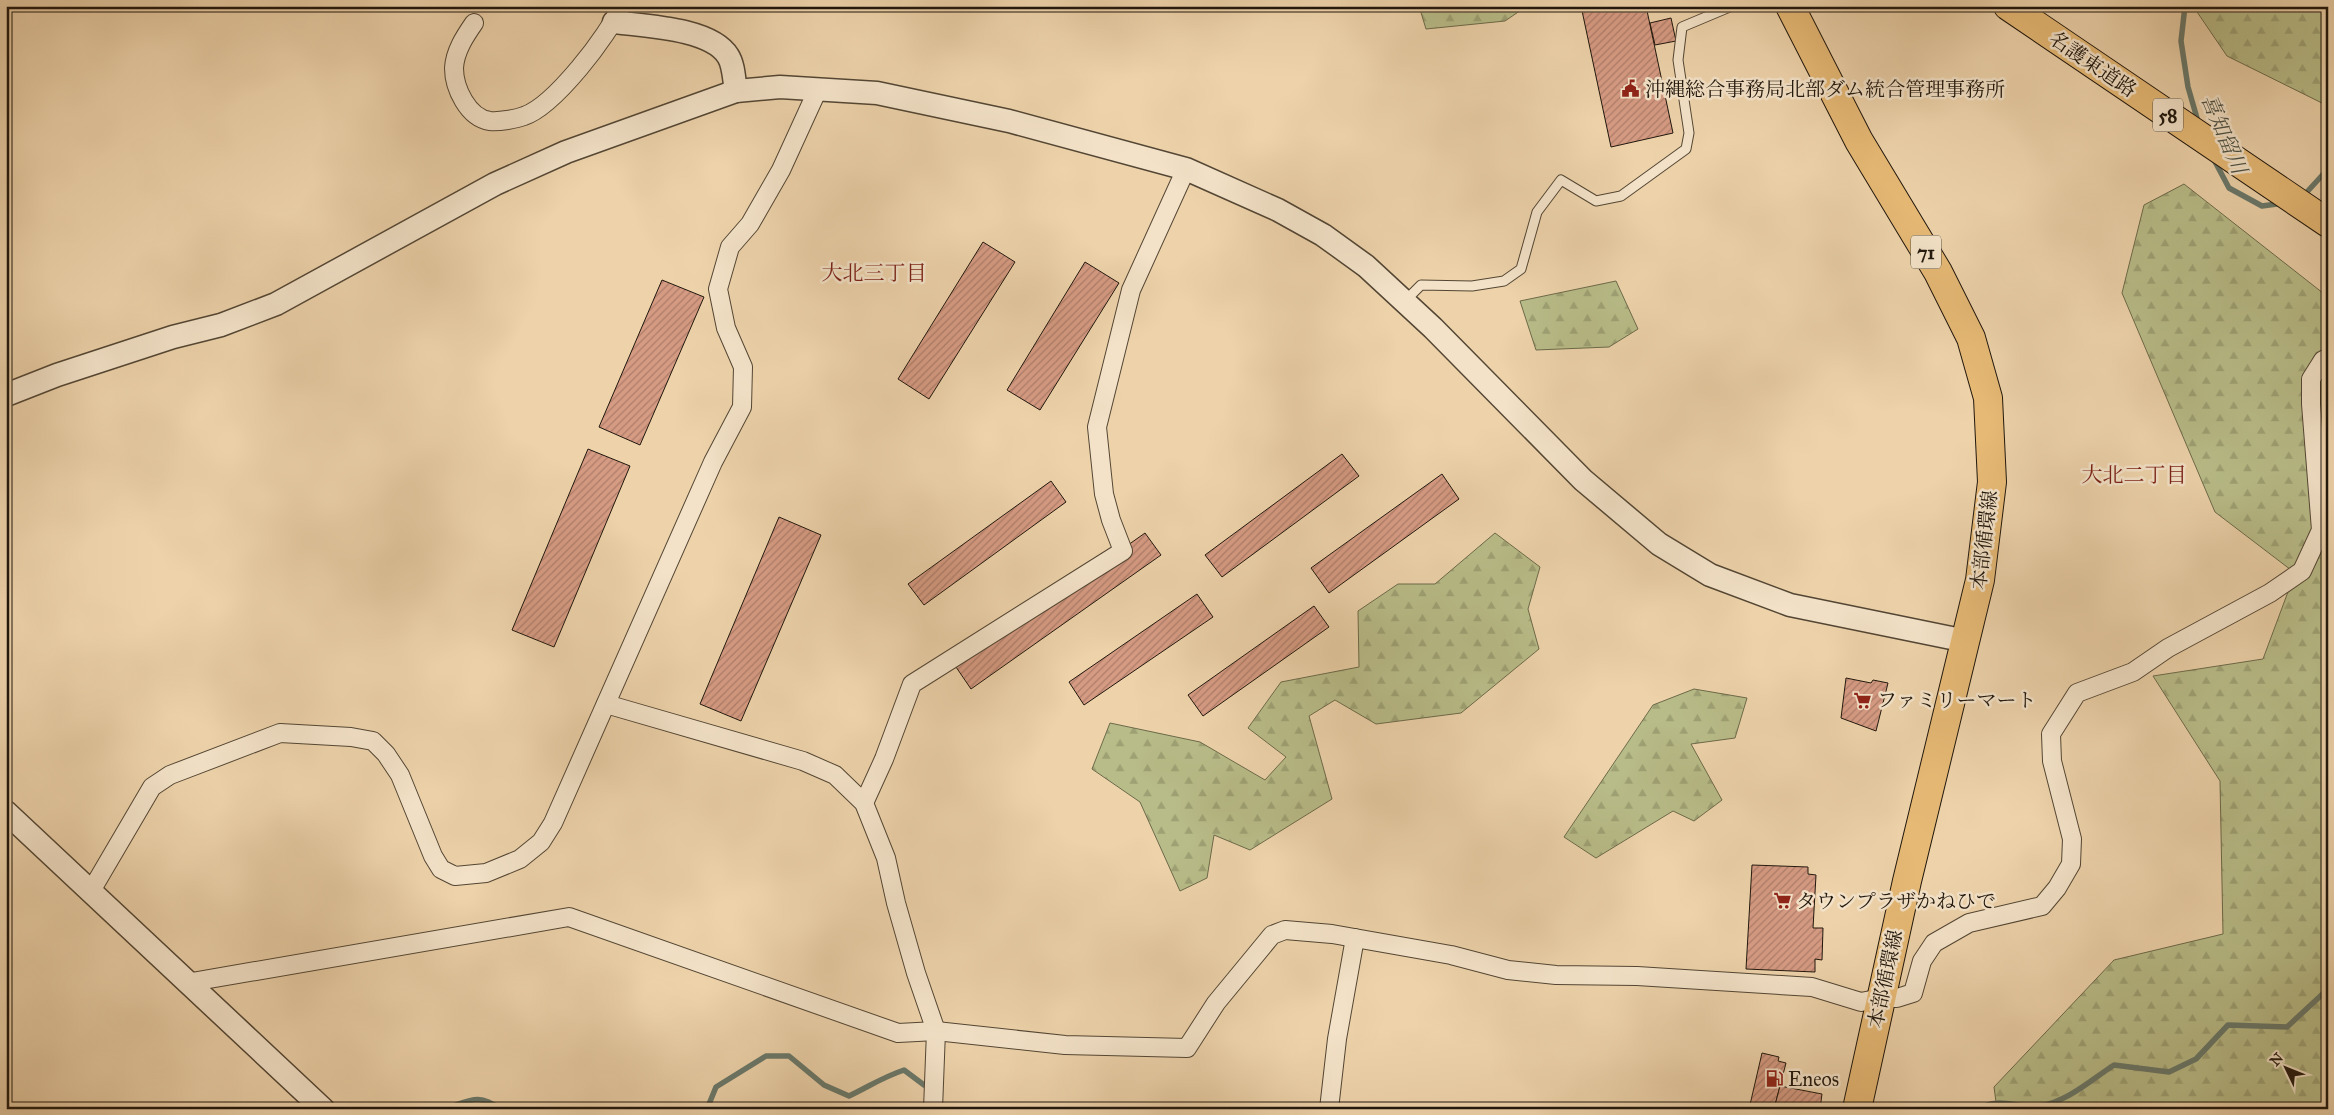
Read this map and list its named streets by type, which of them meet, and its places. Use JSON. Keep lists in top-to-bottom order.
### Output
{
  "streets": {
    "main road": [
      "名護東道路",
      "58",
      "71",
      "本部循環線"
    ]
  },
  "districts": ["大北三丁目", "大北二丁目"],
  "water": ["喜知留川"],
  "places": {
    "public building": ["沖縄総合事務局北部ダム統合管理事務所"],
    "supermarket": ["ファミリーマート", "タウンプラザかねひで"],
    "fuel station": ["Eneos"]
  },
  "north": "top left"
}
